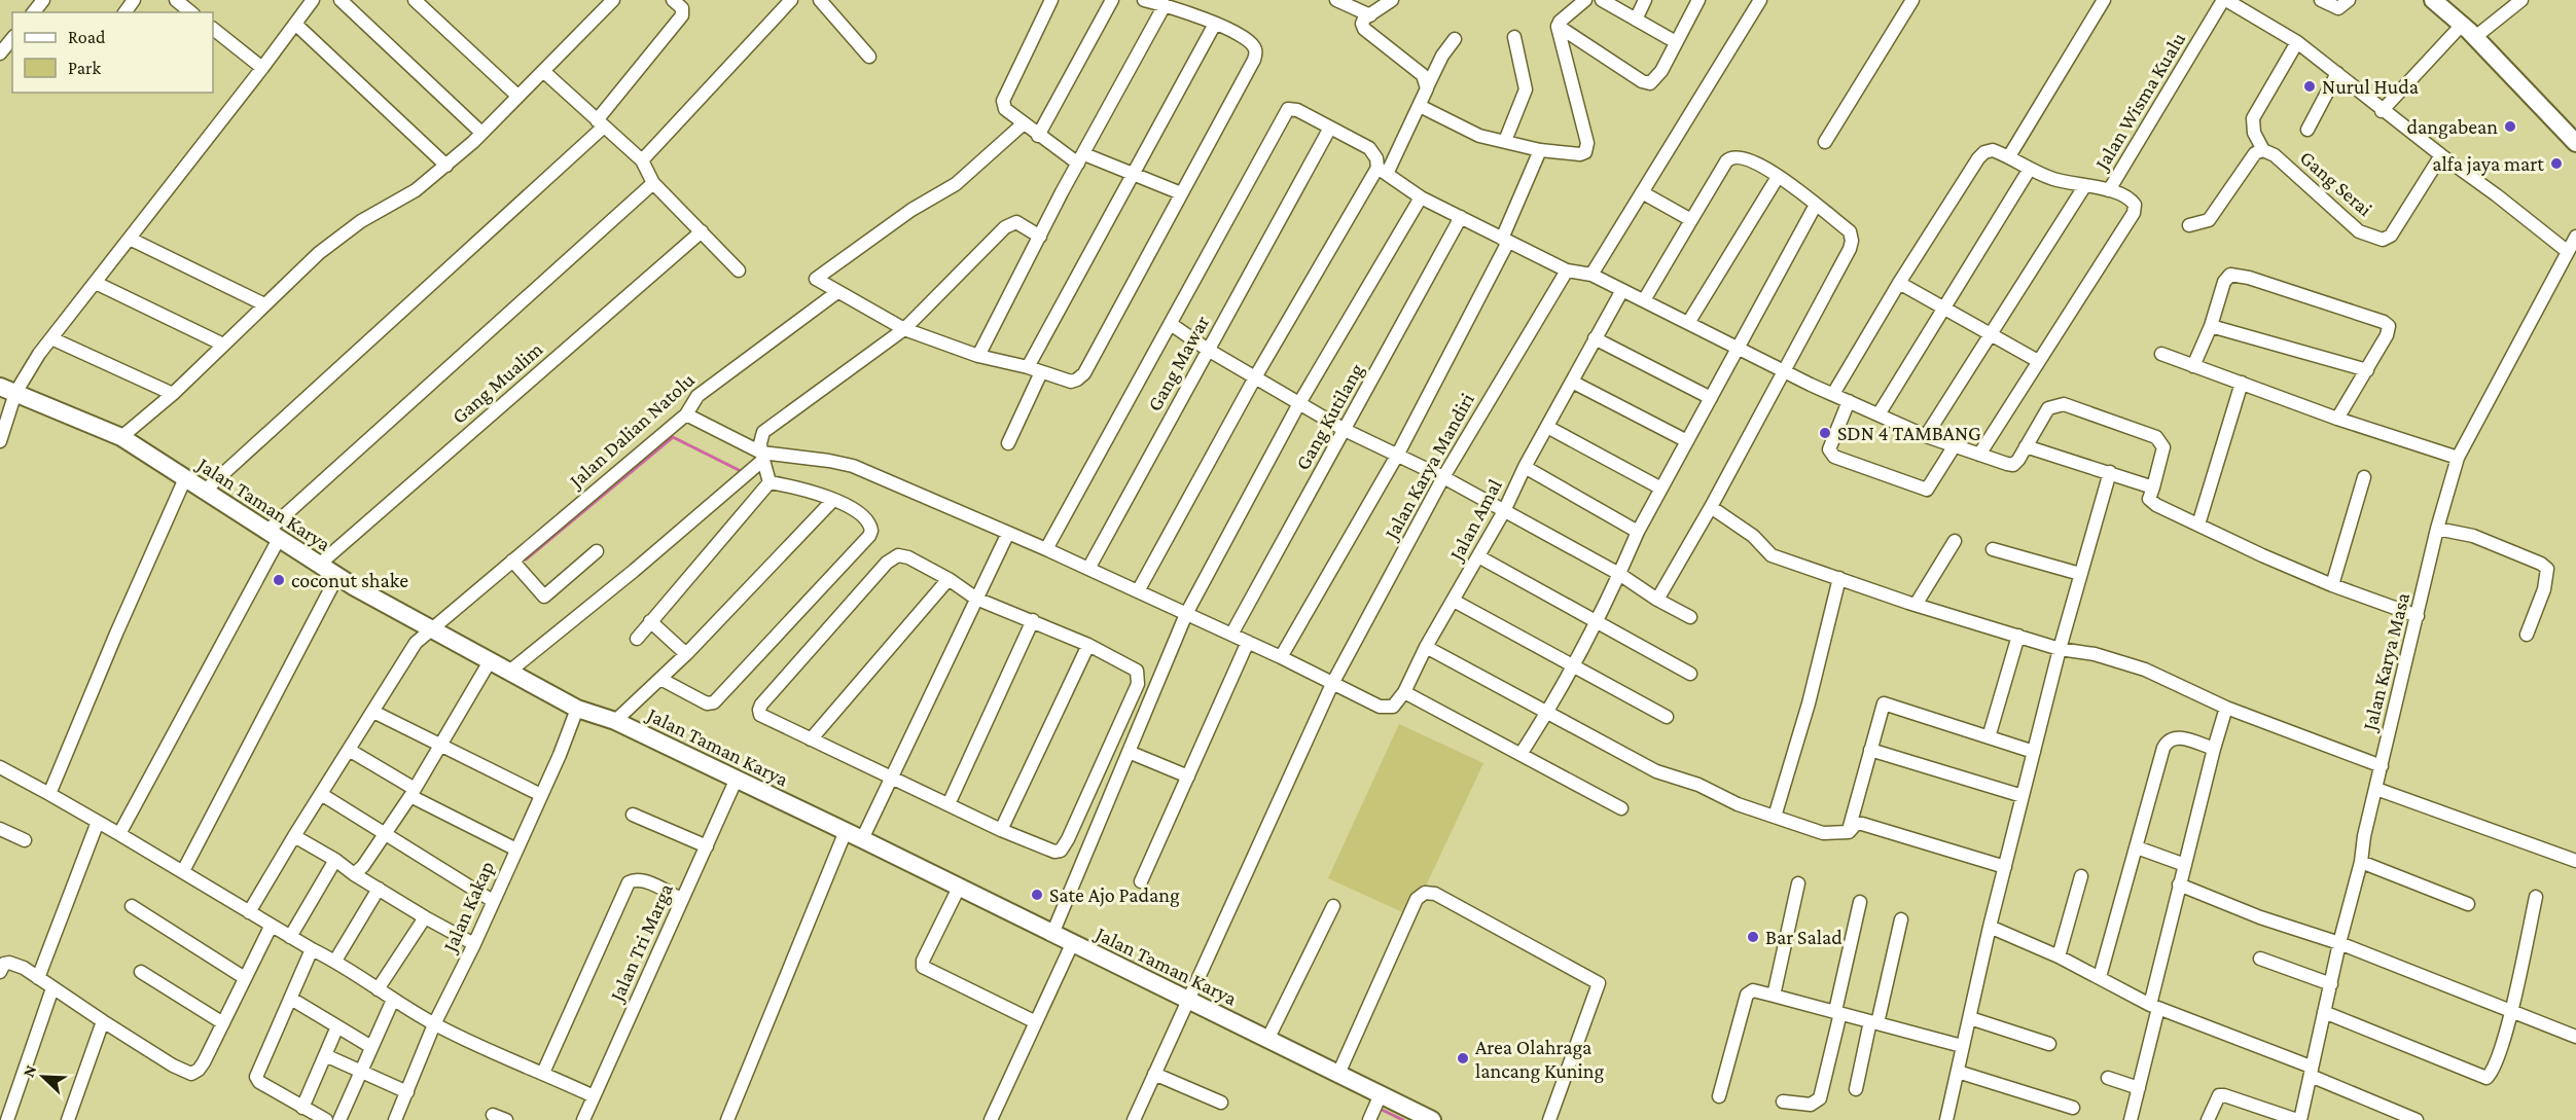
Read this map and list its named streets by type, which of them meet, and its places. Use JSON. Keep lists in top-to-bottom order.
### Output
{
  "streets": {
    "street": [
      "Jalan Wisma Kualu",
      "Gang Serai",
      "Gang Mawar",
      "Gang Mualim",
      "Gang Kutilang",
      "Jalan Dalian Natolu",
      "Jalan Karya Mandiri",
      "Jalan Taman Karya",
      "Jalan Amal",
      "Jalan Karya Masa",
      "Jalan Kakap",
      "Jalan Tri Marga"
    ]
  },
  "crossings": [
    ["Gang Mualim", "Jalan Taman Karya"],
    ["Jalan Dalian Natolu", "Jalan Taman Karya"],
    ["Jalan Karya Mandiri", "Jalan Taman Karya"],
    ["Jalan Taman Karya", "Jalan Kakap"],
    ["Jalan Taman Karya", "Jalan Tri Marga"]
  ],
  "places": [
    "Nurul Huda",
    "dangabean",
    "alfa jaya mart",
    "SDN 4 TAMBANG",
    "coconut shake",
    "Sate Ajo Padang",
    "Bar Salad",
    "Area Olahraga lancang Kuning"
  ],
  "legend": ["Road", "Park"],
  "north": "top left"
}
